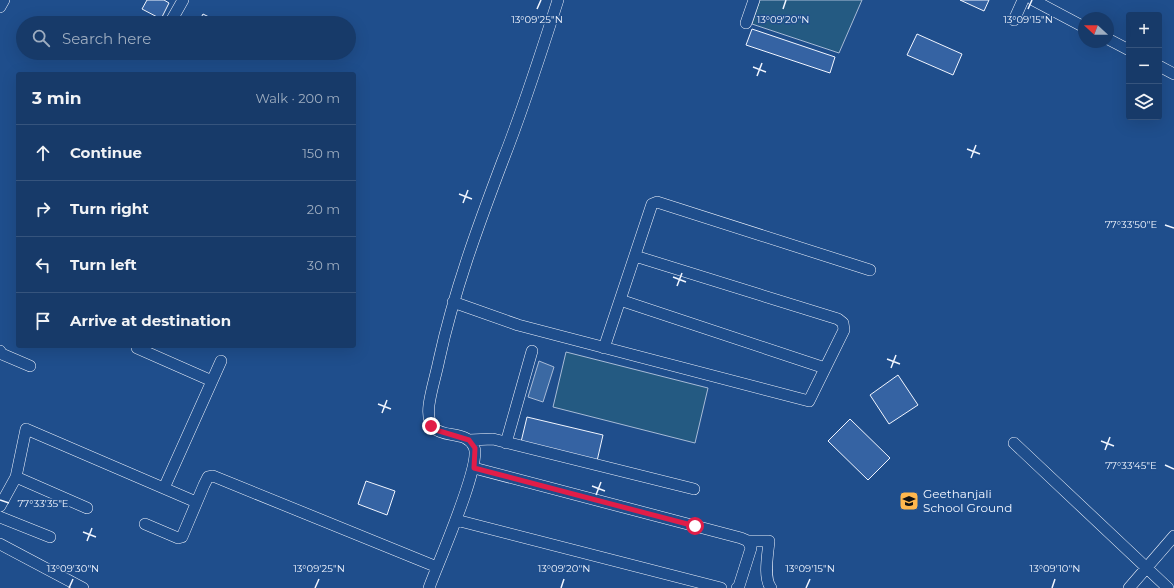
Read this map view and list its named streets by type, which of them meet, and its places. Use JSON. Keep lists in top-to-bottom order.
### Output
{
  "places": {
    "school or university": ["Geethanjali School Ground"]
  },
  "north": "left",
  "page": {
    "map_buttons": ["+", "−"],
    "search": "Search here",
    "heading": ["3 min", "Walk · 200 m"],
    "list": [
      ["Continue", "150 m"],
      ["Turn right", "20 m"],
      ["Turn left", "30 m"],
      "Arrive at destination"
    ]
  },
  "coordinates": [
    "13°09'25\"N",
    "13°09'20\"N",
    "13°09'15\"N",
    "77°33'50\"E",
    "77°33'45\"E",
    "77°33'35\"E",
    "13°09'30\"N",
    "13°09'10\"N"
  ]
}
